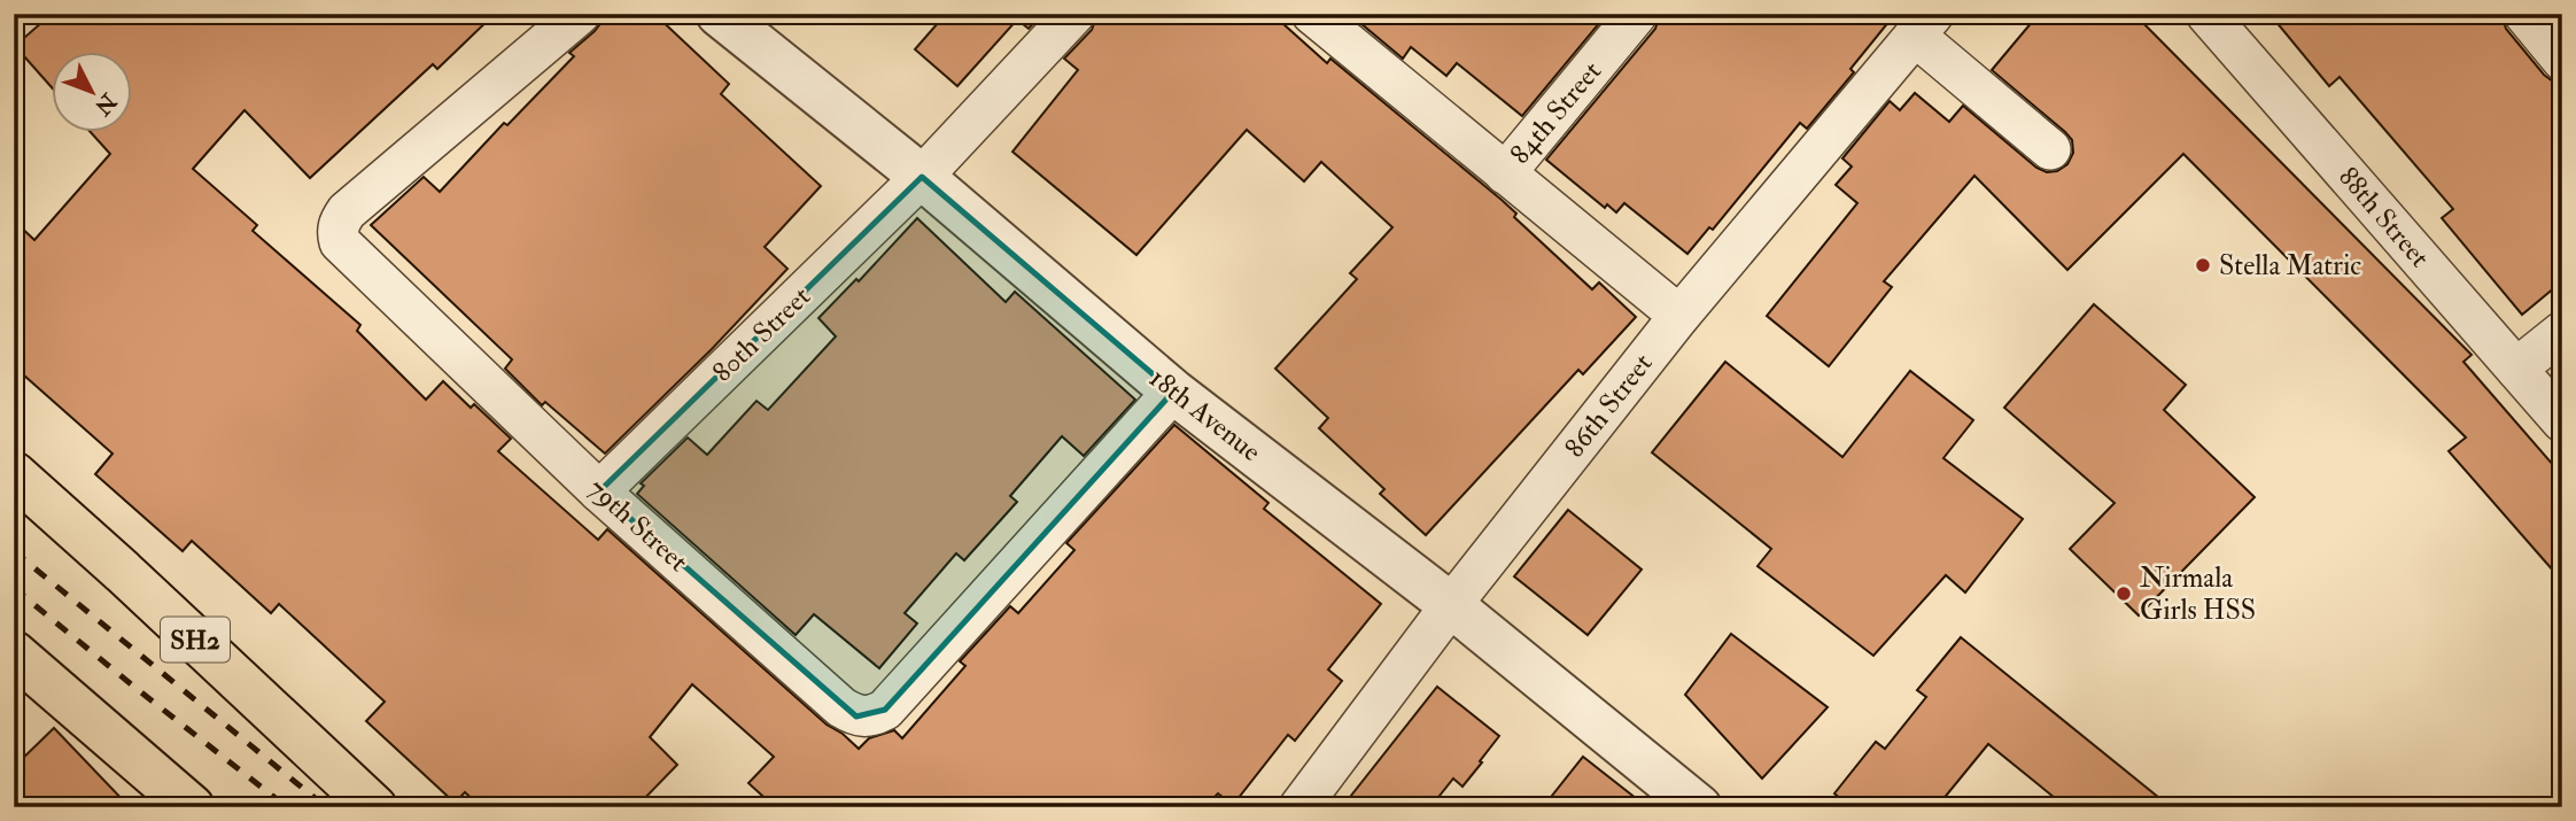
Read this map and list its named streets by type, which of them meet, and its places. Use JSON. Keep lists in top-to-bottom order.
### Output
{
  "streets": {
    "main road": ["SH2"],
    "street": [
      "84th Street",
      "88th Street",
      "80th Street",
      "86th Street",
      "18th Avenue",
      "79th Street"
    ]
  },
  "crossings": [
    ["80th Street", "18th Avenue"],
    ["80th Street", "79th Street"],
    ["86th Street", "18th Avenue"],
    ["18th Avenue", "79th Street"]
  ],
  "places": ["Stella Matric", "Nirmala Girls HSS"],
  "north": "bottom right"
}
